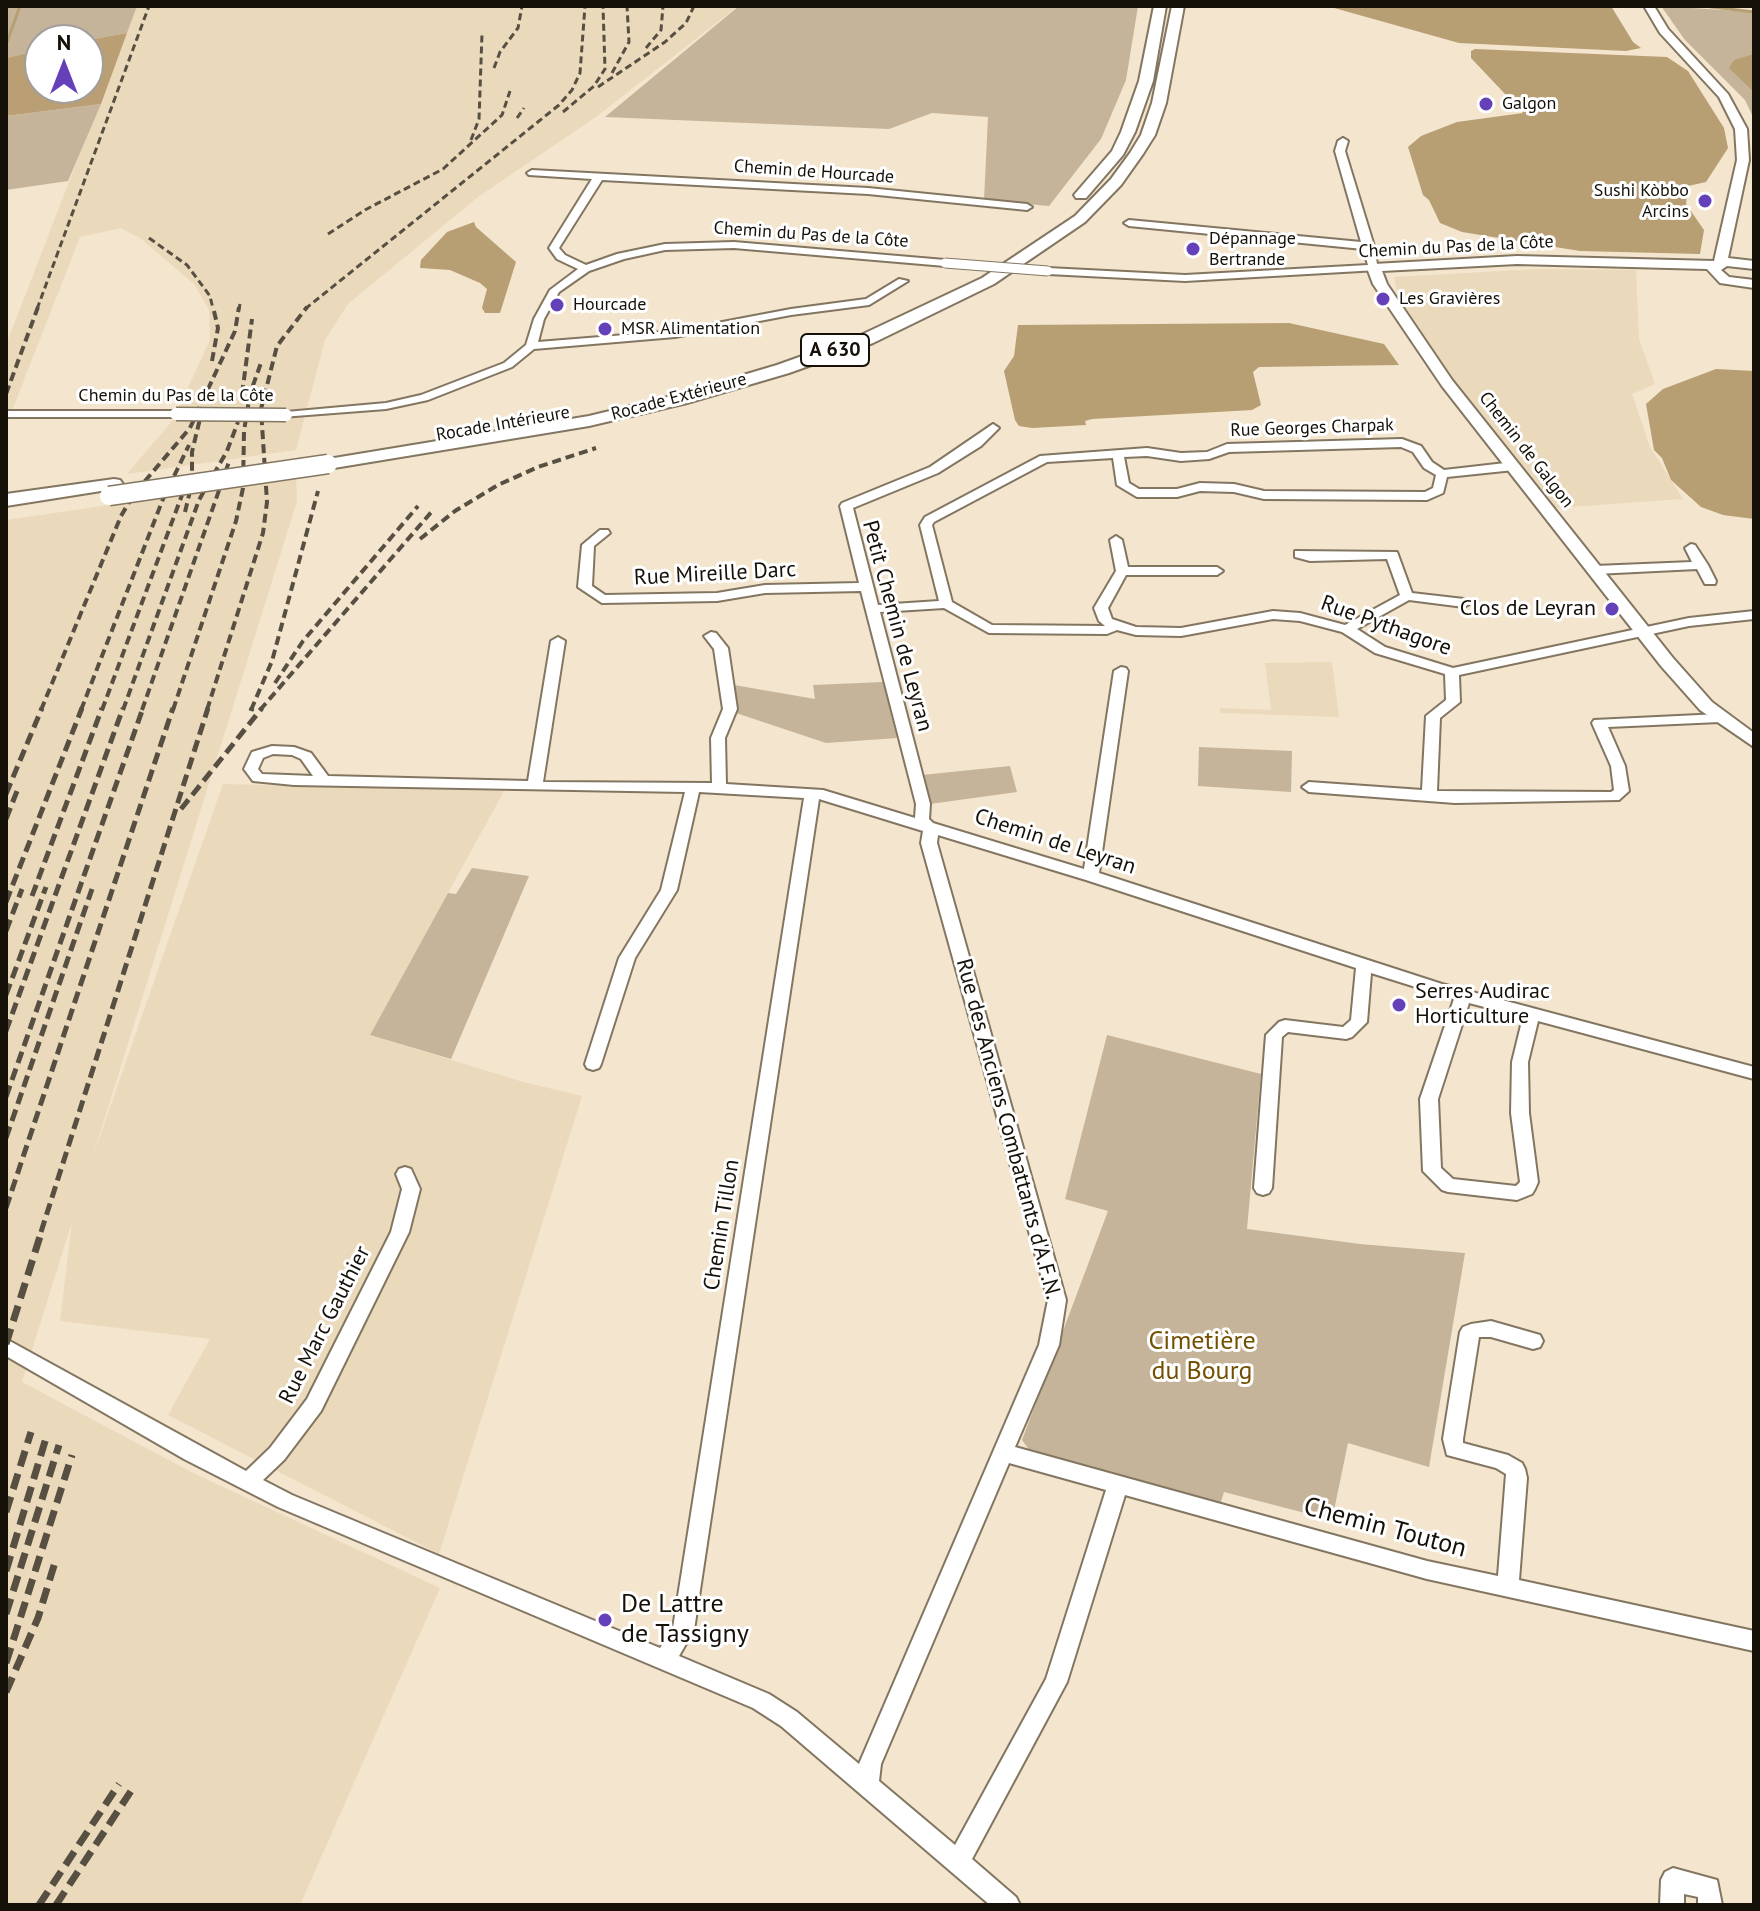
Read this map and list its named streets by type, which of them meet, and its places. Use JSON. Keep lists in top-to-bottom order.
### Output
{
  "streets": {
    "highway": ["A 630", "Rocade Extérieure", "Rocade Intérieure"],
    "main road": ["Chemin du Pas de la Côte", "Chemin de Galgon"],
    "street": [
      "Chemin de Hourcade",
      "Rue Georges Charpak",
      "Rue Mireille Darc",
      "Petit Chemin de Leyran",
      "Rue Pythagore",
      "Chemin de Leyran",
      "Rue des Anciens Combattants d'A.F.N.",
      "Chemin Tillon",
      "Rue Marc Gauthier",
      "Chemin Touton"
    ]
  },
  "crossings": [
    ["Chemin du Pas de la Côte", "Chemin de Galgon"],
    ["A 630", "Rocade Extérieure"],
    ["Rocade Extérieure", "Rocade Intérieure"],
    ["Rue Georges Charpak", "Rue Pythagore"],
    ["Chemin de Galgon", "Rue Pythagore"],
    ["Rue Mireille Darc", "Petit Chemin de Leyran"],
    ["Petit Chemin de Leyran", "Chemin de Leyran"],
    ["Petit Chemin de Leyran", "Rue des Anciens Combattants d'A.F.N."],
    ["Chemin de Leyran", "Rue des Anciens Combattants d'A.F.N."],
    ["Chemin de Leyran", "Chemin Tillon"],
    ["Rue des Anciens Combattants d'A.F.N.", "Chemin Touton"]
  ],
  "parks": ["Cimetière du Bourg"],
  "places": [
    "Galgon",
    "Sushi Kòbbo Arcins",
    "Dépannage Bertrande",
    "Les Gravières",
    "Hourcade",
    "MSR Alimentation",
    "Clos de Leyran",
    "Serres Audirac Horticulture",
    "De Lattre de Tassigny"
  ],
  "north": "top"
}
